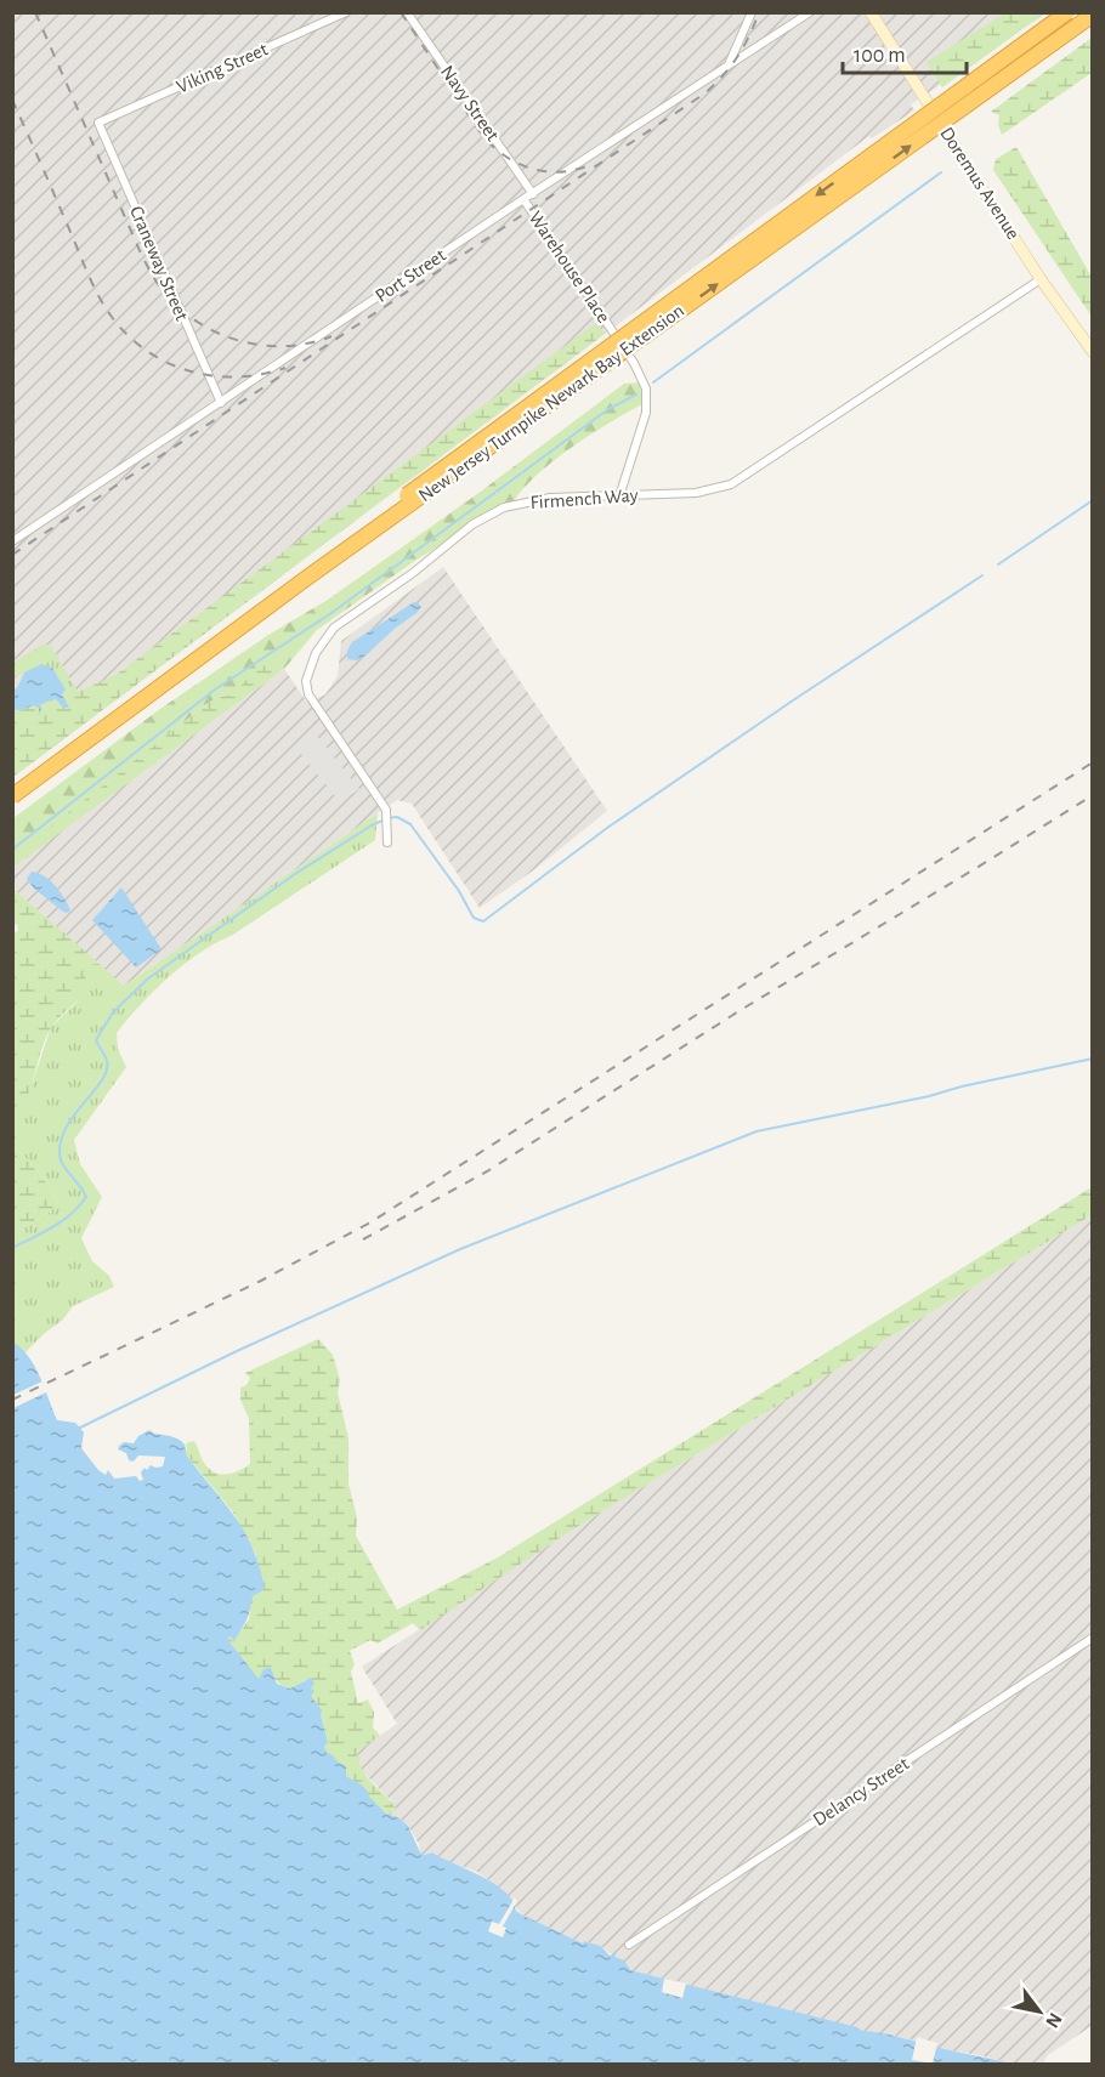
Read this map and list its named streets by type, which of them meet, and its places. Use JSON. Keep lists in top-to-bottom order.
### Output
{
  "streets": {
    "highway": ["New Jersey Turnpike Newark Bay Extension"],
    "main road": ["Doremus Avenue"],
    "street": [
      "Viking Street",
      "Navy Street",
      "Craneway Street",
      "Warehouse Place",
      "Port Street",
      "Firmench Way",
      "Delancy Street"
    ]
  },
  "crossings": [
    ["Viking Street", "Craneway Street"],
    ["Navy Street", "Port Street"],
    ["Doremus Avenue", "Firmench Way"],
    ["Craneway Street", "Port Street"],
    ["Warehouse Place", "Port Street"],
    ["Warehouse Place", "Firmench Way"]
  ],
  "scale_bar": "100 m",
  "north": "bottom right"
}
